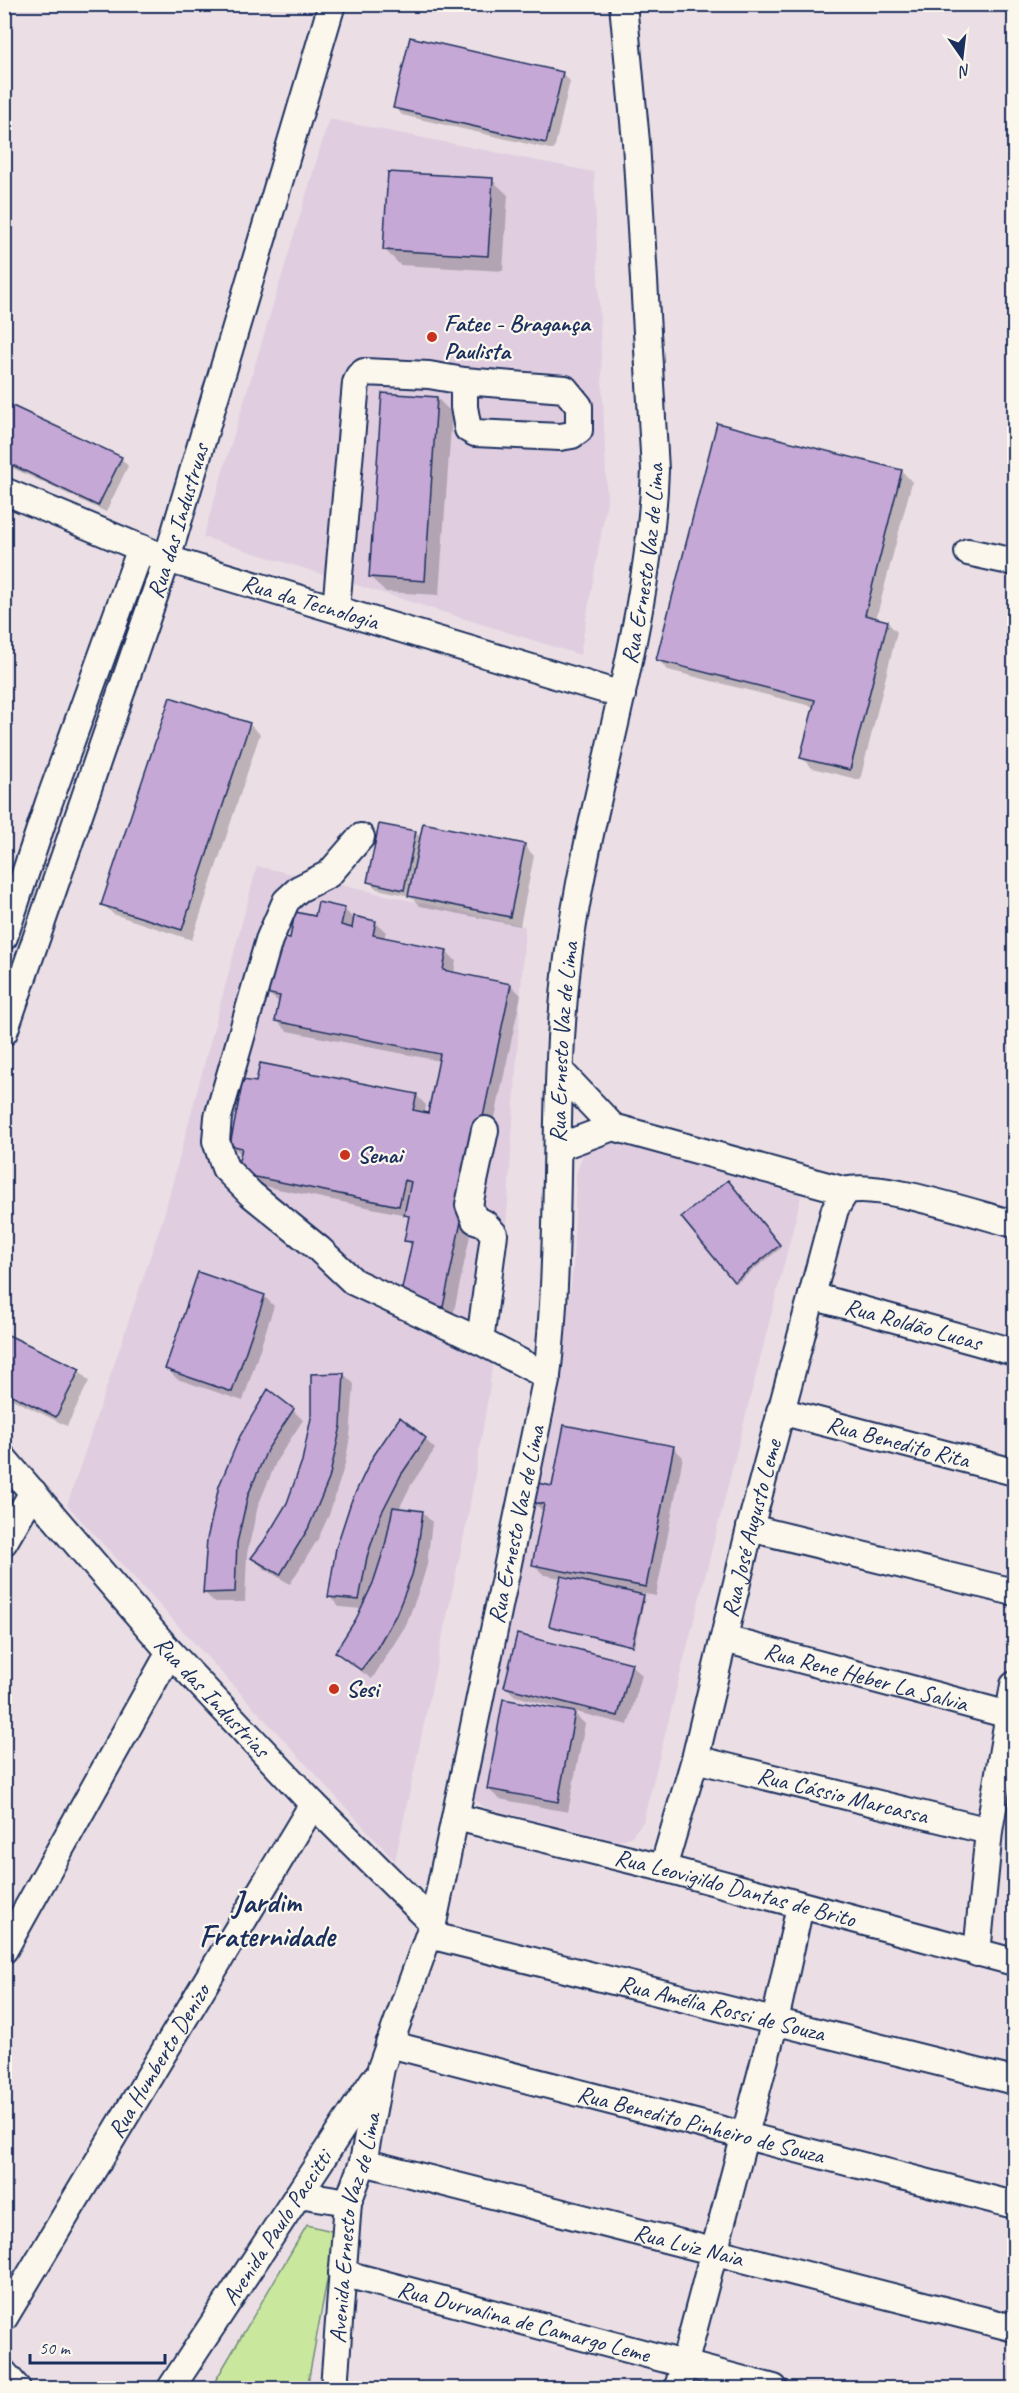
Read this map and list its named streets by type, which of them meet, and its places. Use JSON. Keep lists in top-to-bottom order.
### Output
{
  "streets": {
    "street": [
      "Rua das Industruas",
      "Rua Ernesto Vaz de Lima",
      "Rua da Tecnologia",
      "Rua Roldão Lucas",
      "Rua Benedito Rita",
      "Rua José Augusto Leme",
      "Rua Rene Heber La Salvia",
      "Rua das Industrias",
      "Rua Cássio Marcassa",
      "Rua Leovigildo Dantas de Brito",
      "Rua Amélia Rossi de Souza",
      "Rua Humberto Denizo",
      "Rua Benedito Pinheiro de Souza",
      "Avenida Paulo Paccitti",
      "Avenida Ernesto Vaz de Lima",
      "Rua Luiz Naia",
      "Rua Durvalina de Camargo Leme"
    ]
  },
  "crossings": [
    ["Rua das Industruas", "Rua da Tecnologia"],
    ["Rua Ernesto Vaz de Lima", "Rua da Tecnologia"],
    ["Rua Ernesto Vaz de Lima", "Rua das Industrias"],
    ["Rua Ernesto Vaz de Lima", "Rua Leovigildo Dantas de Brito"],
    ["Rua Ernesto Vaz de Lima", "Rua Amélia Rossi de Souza"],
    ["Rua Ernesto Vaz de Lima", "Rua Benedito Pinheiro de Souza"],
    ["Rua Ernesto Vaz de Lima", "Avenida Paulo Paccitti"],
    ["Rua Ernesto Vaz de Lima", "Avenida Ernesto Vaz de Lima"],
    ["Rua Roldão Lucas", "Rua José Augusto Leme"],
    ["Rua Benedito Rita", "Rua José Augusto Leme"],
    ["Rua José Augusto Leme", "Rua Rene Heber La Salvia"],
    ["Rua José Augusto Leme", "Rua Cássio Marcassa"],
    ["Rua José Augusto Leme", "Rua Leovigildo Dantas de Brito"],
    ["Rua das Industrias", "Rua Amélia Rossi de Souza"],
    ["Rua das Industrias", "Rua Humberto Denizo"],
    ["Rua Benedito Pinheiro de Souza", "Avenida Paulo Paccitti"],
    ["Rua Benedito Pinheiro de Souza", "Avenida Ernesto Vaz de Lima"],
    ["Avenida Paulo Paccitti", "Avenida Ernesto Vaz de Lima"],
    ["Avenida Ernesto Vaz de Lima", "Rua Luiz Naia"],
    ["Avenida Ernesto Vaz de Lima", "Rua Durvalina de Camargo Leme"]
  ],
  "districts": ["Jardim Fraternidade"],
  "places": ["Fatec - Bragança Paulista", "Senai", "Sesi"],
  "scale_bar": "50 m",
  "north": "bottom"
}
